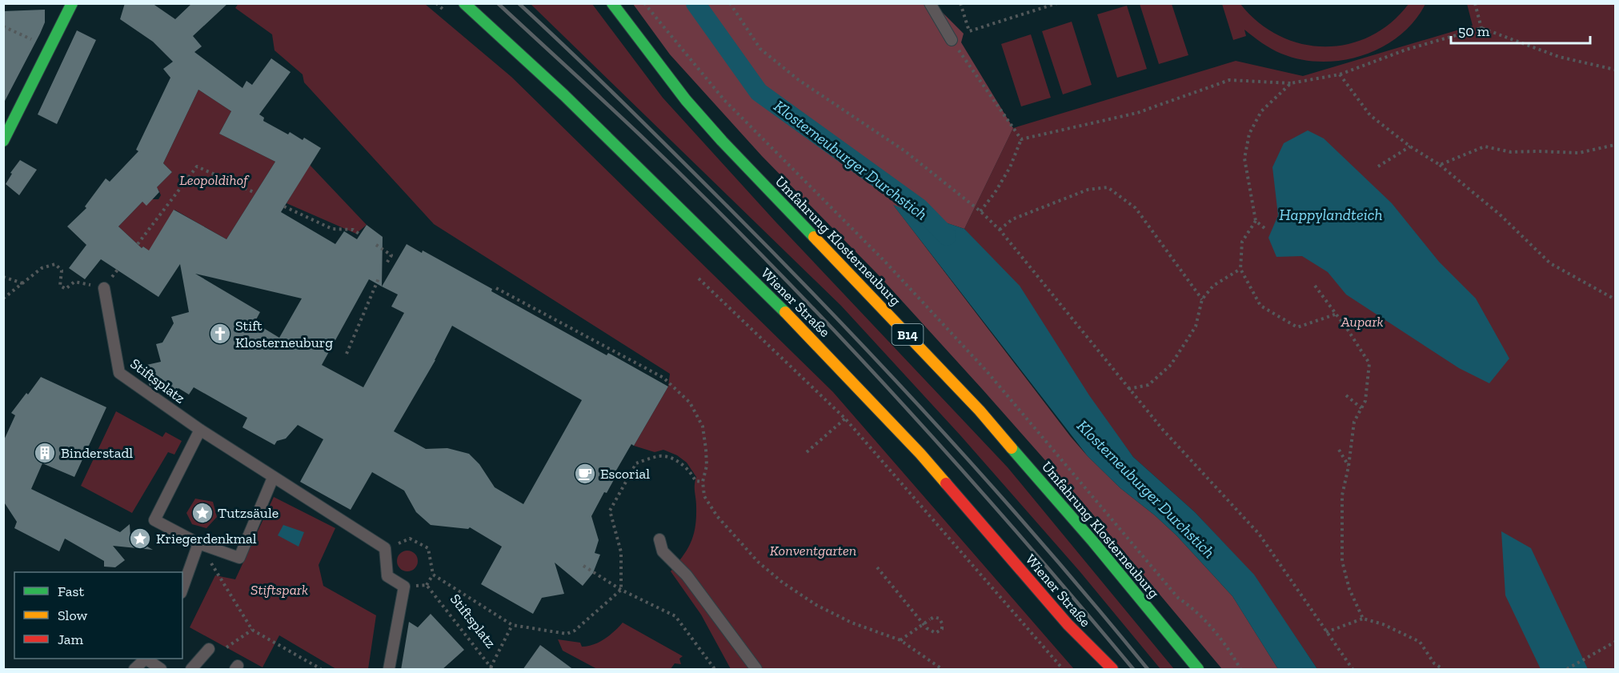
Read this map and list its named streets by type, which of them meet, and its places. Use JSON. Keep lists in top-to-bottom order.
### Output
{
  "streets": {
    "street": ["Umfahrung Klosterneuburg", "Wiener Straße", "B14"],
    "lane": ["Stiftsplatz"]
  },
  "water": ["Klosterneuburger Durchstich", "Happylandteich"],
  "parks": [
    "Leopoldihof",
    "Aupark",
    "Konventgarten",
    "Stiftspark"
  ],
  "places": {
    "church": ["Stift Klosterneuburg"],
    "building": ["Binderstadl"],
    "cafe": ["Escorial"],
    "place": ["Tutzsäule", "Kriegerdenkmal"]
  },
  "legend": ["Fast", "Slow", "Jam"],
  "scale_bar": "50 m"
}
